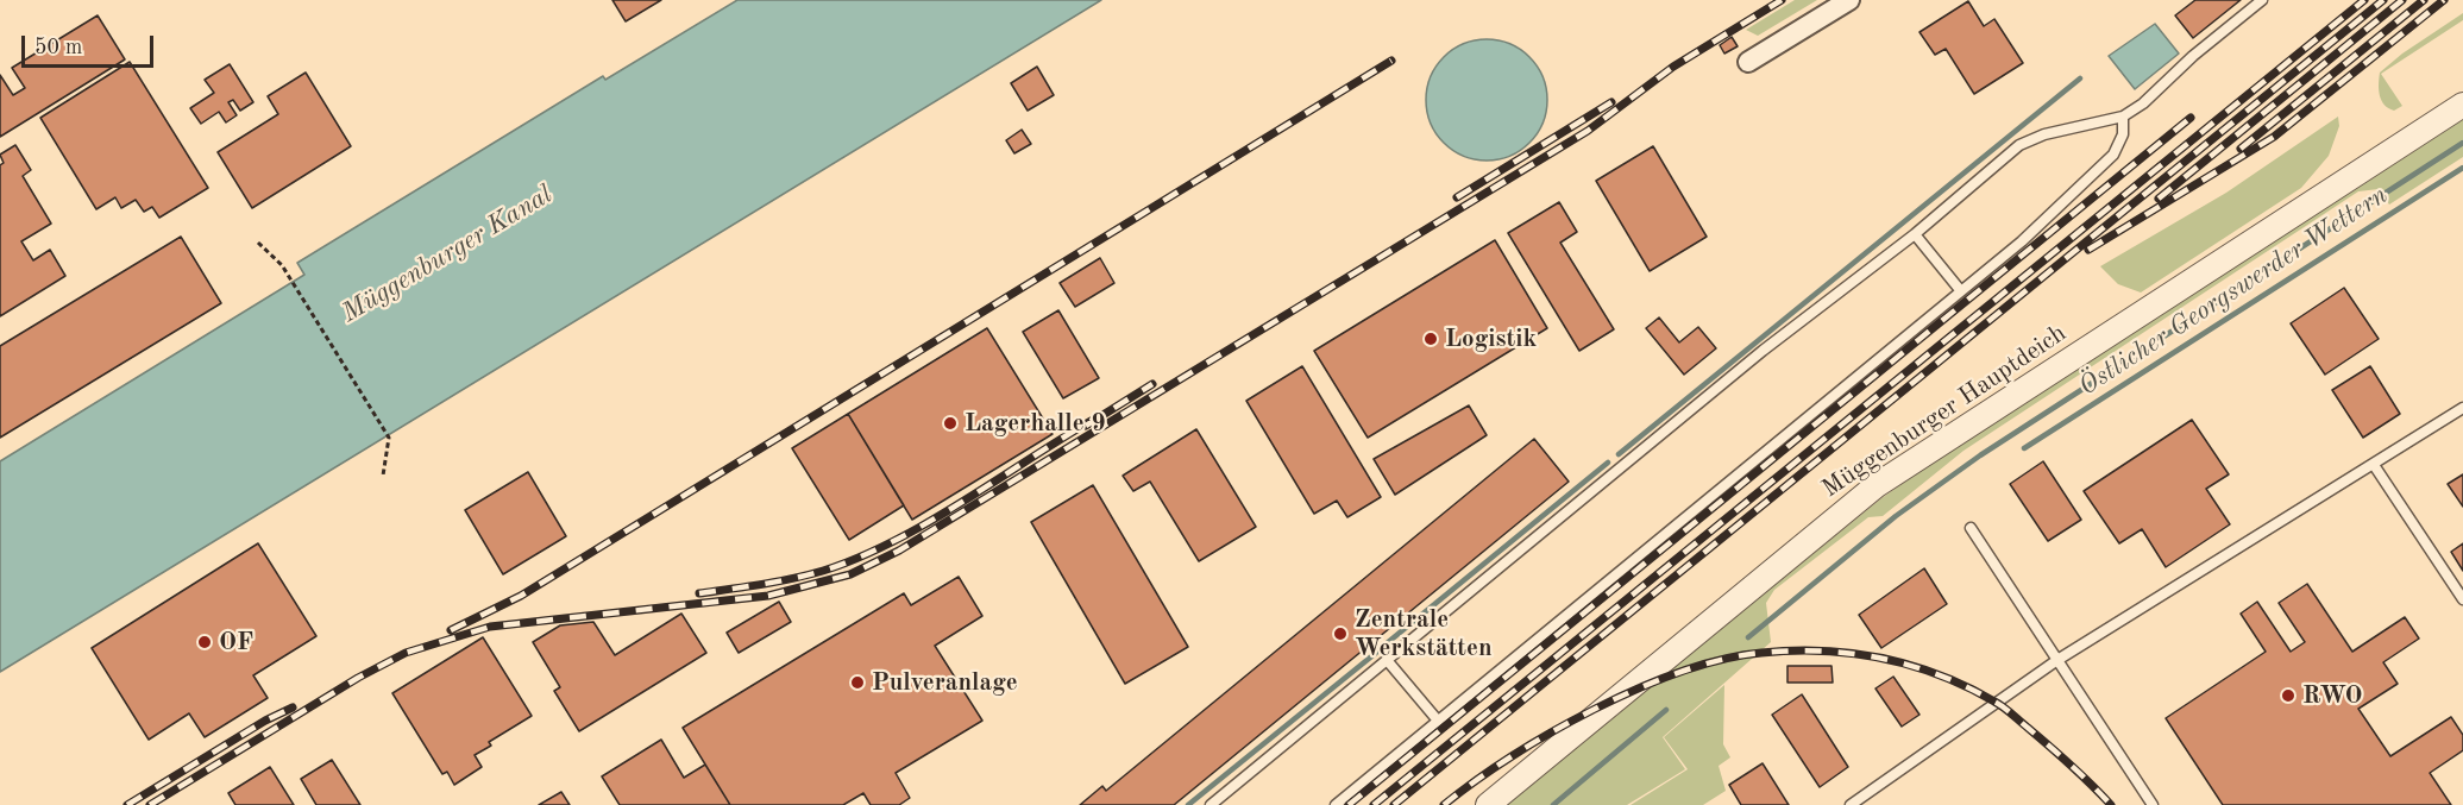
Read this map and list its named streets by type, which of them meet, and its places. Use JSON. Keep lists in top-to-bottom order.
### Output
{
  "streets": {
    "street": ["Müggenburger Hauptdeich"]
  },
  "water": ["Müggenburger Kanal", "Östlicher Georgswerder Wettern"],
  "places": [
    "Logistik",
    "Lagerhalle 9",
    "Zentrale Werkstätten",
    "OF",
    "Pulveranlage",
    "RWO"
  ],
  "scale_bar": "50 m"
}
